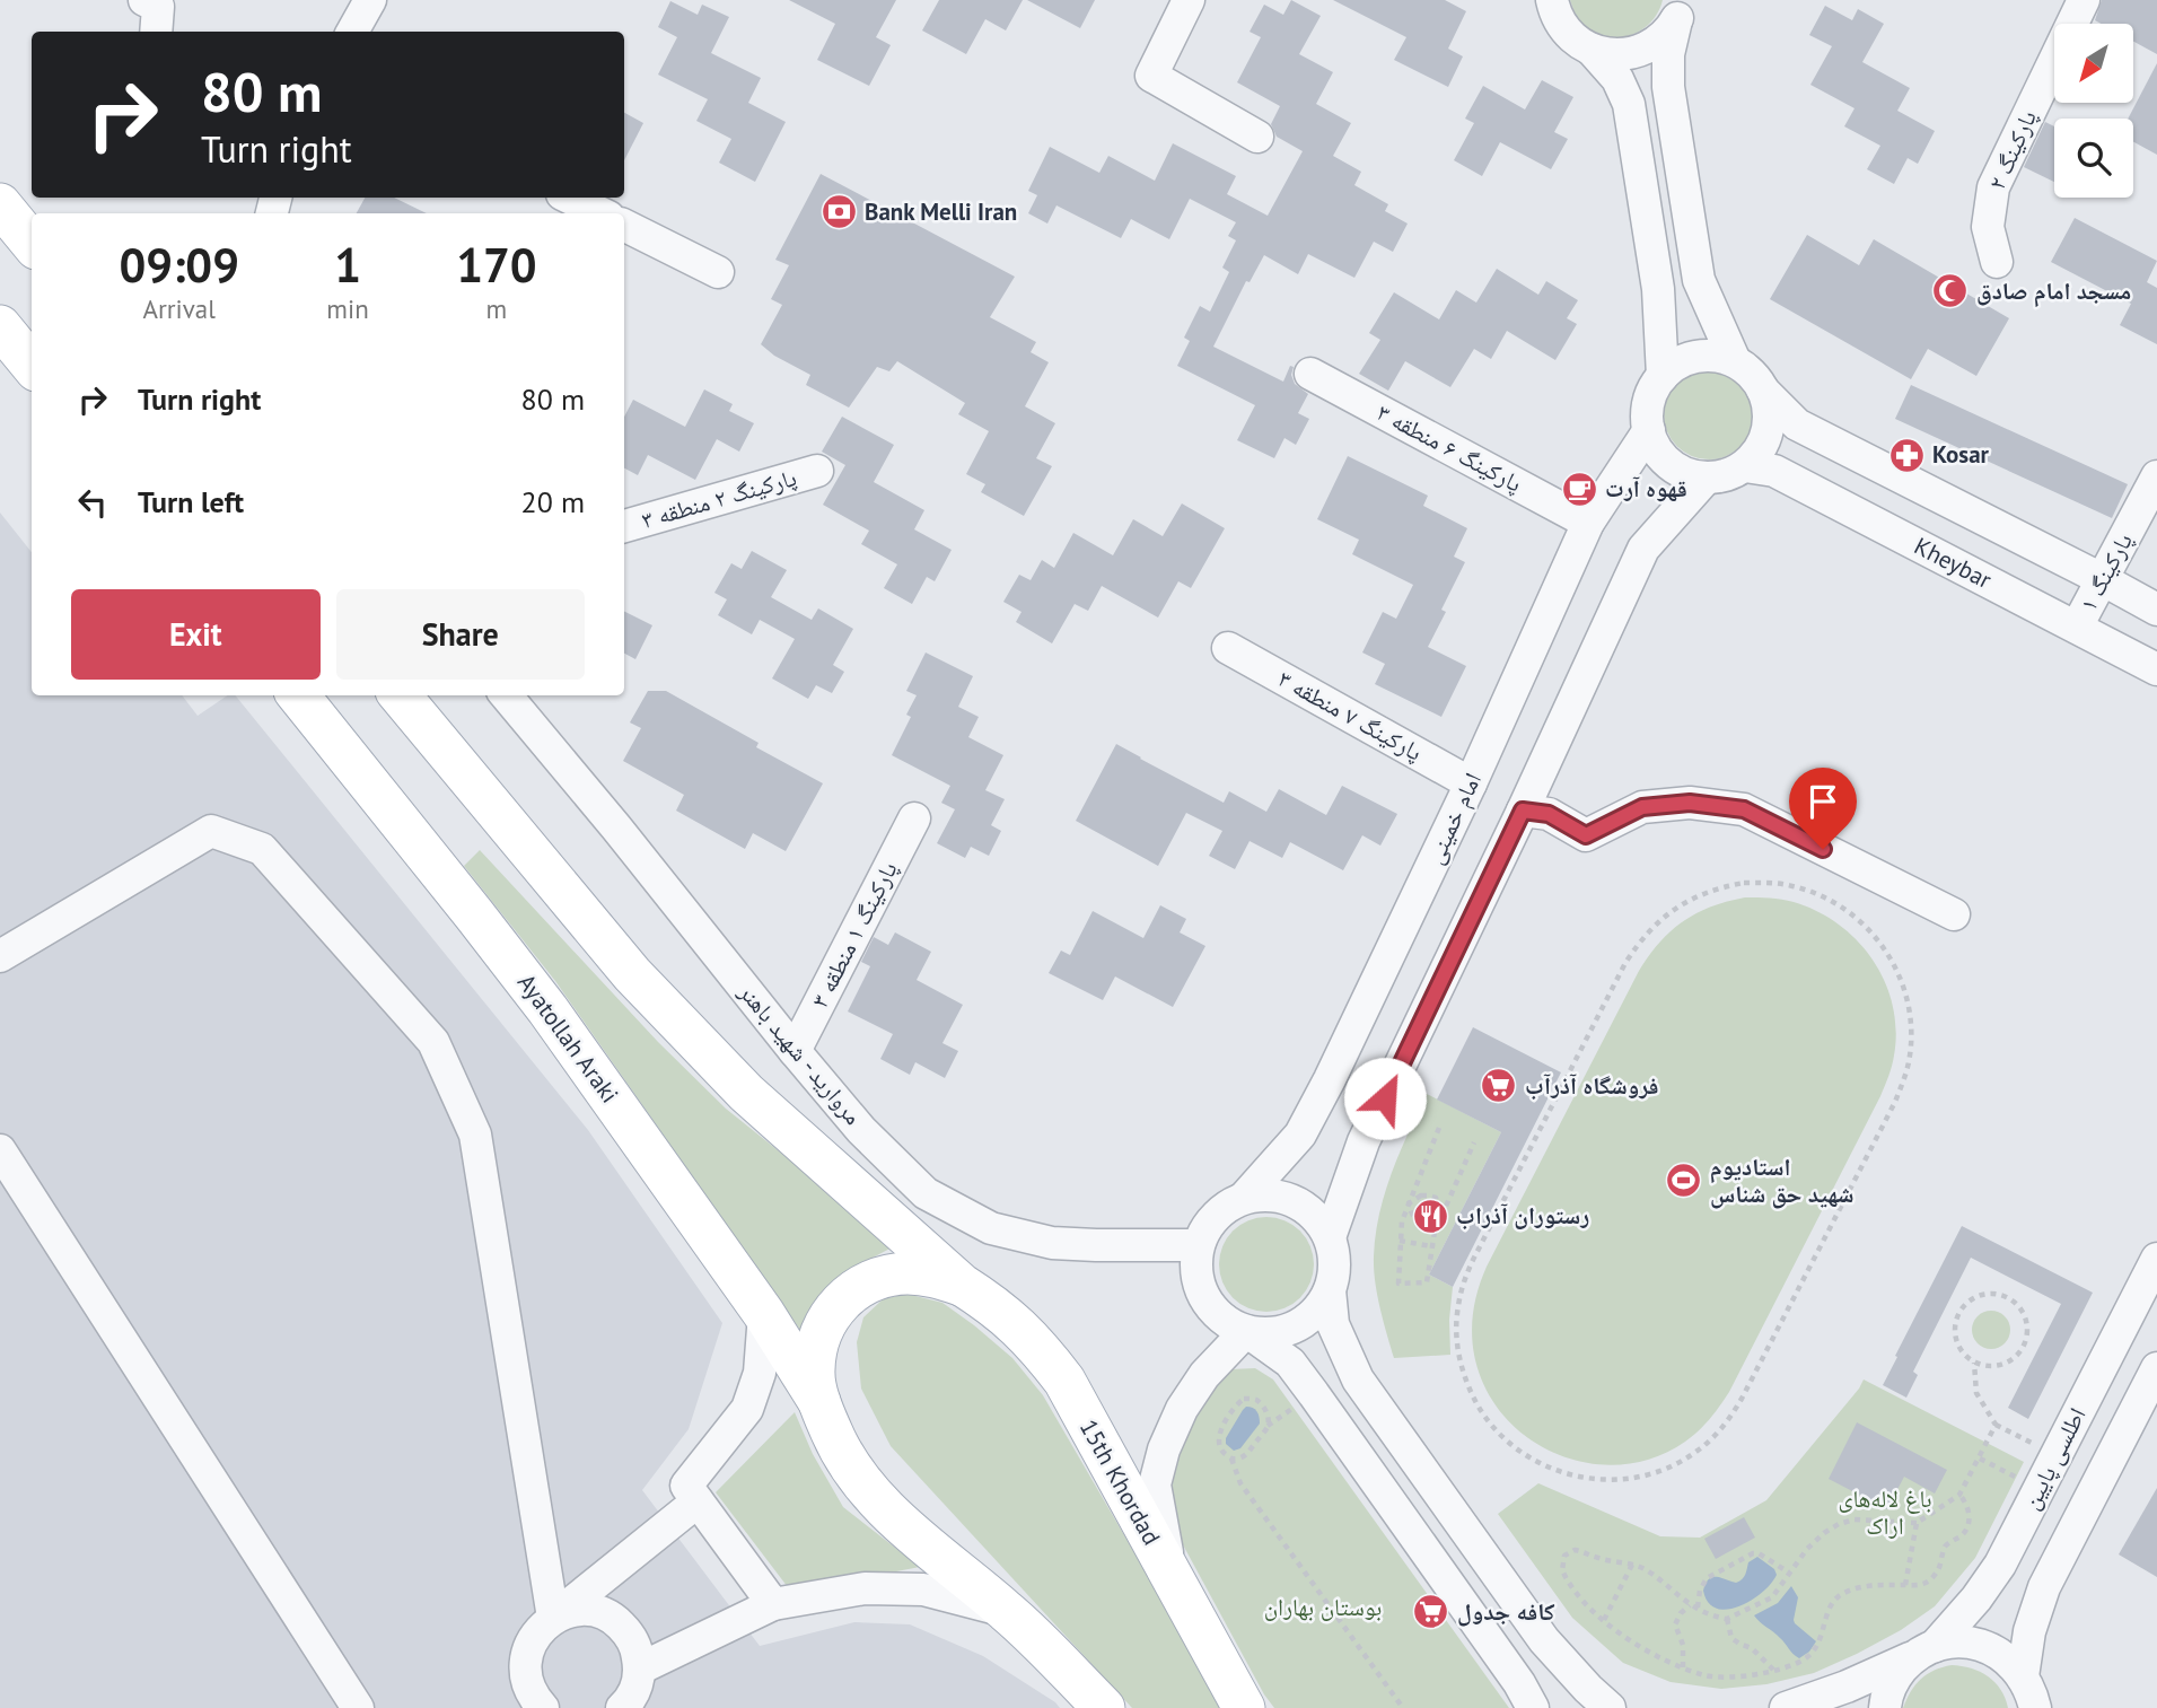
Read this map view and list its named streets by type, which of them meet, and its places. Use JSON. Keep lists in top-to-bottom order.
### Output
{
  "streets": {
    "main road": ["Ayatollah Araki", "15th Khordad"],
    "street": [
      "پارکینگ ۲",
      "پارکینگ ۶ منطقه ۳",
      "پارکینگ ۲ منطقه ۳",
      "Kheybar",
      "پارکینگ ۱",
      "پارکینگ ۷ منطقه ۳",
      "امام خمینی",
      "پارکینگ ۱ منطقه ۳",
      "مروارید - شهید باهنر",
      "اطلسی پایین"
    ]
  },
  "crossings": [
    ["پارکینگ ۶ منطقه ۳", "امام خمینی"],
    ["Kheybar", "پارکینگ ۱"],
    ["Kheybar", "امام خمینی"],
    ["پارکینگ ۷ منطقه ۳", "امام خمینی"],
    ["امام خمینی", "مروارید - شهید باهنر"],
    ["پارکینگ ۱ منطقه ۳", "مروارید - شهید باهنر"]
  ],
  "parks": ["باغ لاله‌های اراک", "بوستان بهاران"],
  "places": {
    "bank": ["Bank Melli Iran"],
    "mosque": ["مسجد امام صادق"],
    "pharmacy": ["Kosar"],
    "cafe": ["قهوه آرت"],
    "supermarket": ["فروشگاه آذرآب", "کافه جدول"],
    "sports": ["استادیوم شهید حق شناس"],
    "restaurant": ["رستوران آذراب"]
  },
  "north": "bottom left",
  "page": {
    "turn": ["80 m", "Turn right"],
    "eta": [
      "09:09",
      "Arrival",
      "1",
      "min",
      "170",
      "m"
    ],
    "list": [
      {
        "name": "Turn right",
        "value": "80 m"
      },
      {
        "name": "Turn left",
        "value": "20 m"
      }
    ],
    "buttons": ["Exit", "Share"]
  }
}
